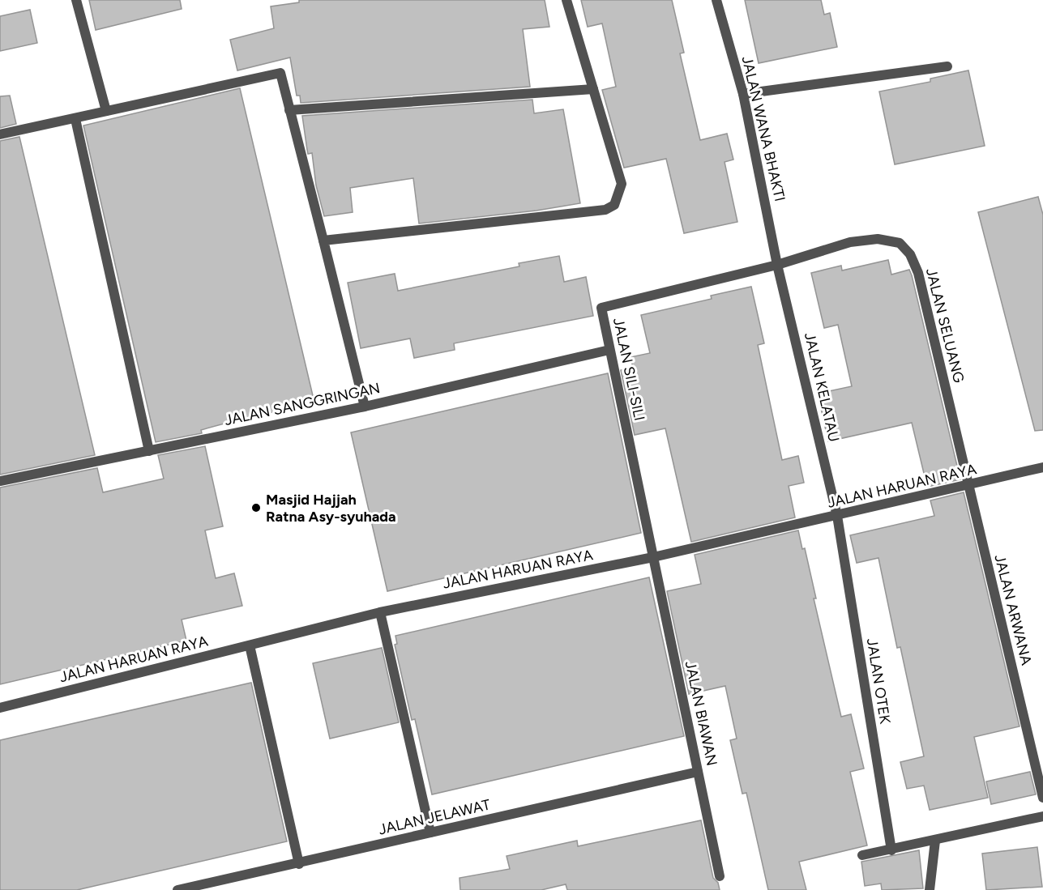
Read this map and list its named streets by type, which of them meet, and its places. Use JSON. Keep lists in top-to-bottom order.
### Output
{
  "streets": {
    "street": [
      "JALAN WANA BHAKTI",
      "JALAN SELUANG",
      "JALAN SILI-SILI",
      "JALAN KELATAU",
      "JALAN SANGGRINGAN",
      "JALAN HARUAN RAYA",
      "JALAN ARWANA",
      "JALAN OTEK",
      "JALAN BIAWAN",
      "JALAN JELAWAT"
    ]
  },
  "crossings": [
    ["JALAN WANA BHAKTI", "JALAN SELUANG"],
    ["JALAN WANA BHAKTI", "JALAN SILI-SILI"],
    ["JALAN WANA BHAKTI", "JALAN KELATAU"],
    ["JALAN SELUANG", "JALAN SILI-SILI"],
    ["JALAN SELUANG", "JALAN KELATAU"],
    ["JALAN SELUANG", "JALAN HARUAN RAYA"],
    ["JALAN SELUANG", "JALAN ARWANA"],
    ["JALAN SILI-SILI", "JALAN KELATAU"],
    ["JALAN SILI-SILI", "JALAN SANGGRINGAN"],
    ["JALAN SILI-SILI", "JALAN HARUAN RAYA"],
    ["JALAN SILI-SILI", "JALAN BIAWAN"],
    ["JALAN KELATAU", "JALAN HARUAN RAYA"],
    ["JALAN KELATAU", "JALAN OTEK"],
    ["JALAN HARUAN RAYA", "JALAN ARWANA"],
    ["JALAN HARUAN RAYA", "JALAN OTEK"],
    ["JALAN HARUAN RAYA", "JALAN BIAWAN"],
    ["JALAN BIAWAN", "JALAN JELAWAT"]
  ],
  "places": ["Masjid Hajjah Ratna Asy-syuhada"]
}
